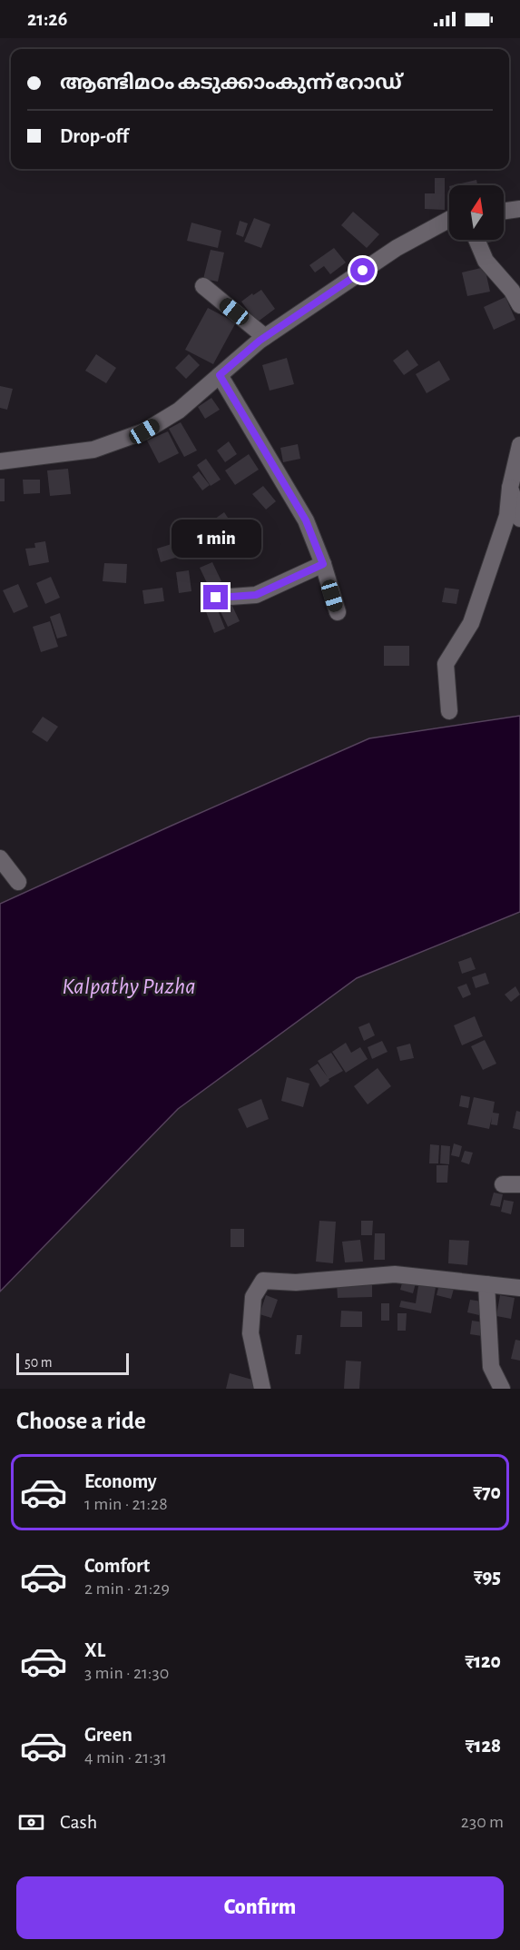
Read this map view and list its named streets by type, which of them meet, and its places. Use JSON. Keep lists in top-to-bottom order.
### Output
{
  "water": ["Kalpathy Puzha"],
  "scale_bar": "50 m",
  "north": "top",
  "page": {
    "status": "21:26",
    "banner": ["ആണ്ടിമഠം കടുക്കാംകുന്ന് റോഡ്", "Drop-off"],
    "bubble": "1 min",
    "scale": "50 m",
    "heading": "Choose a ride",
    "list": [
      {
        "name": "Economy",
        "note": "1 min · 21:28",
        "value": "₹70"
      },
      {
        "name": "Comfort",
        "note": "2 min · 21:29",
        "value": "₹95"
      },
      {
        "name": "XL",
        "note": "3 min · 21:30",
        "value": "₹120"
      },
      {
        "name": "Green",
        "note": "4 min · 21:31",
        "value": "₹128"
      }
    ],
    "pay": ["Cash", "230 m"],
    "buttons": "Confirm"
  }
}
